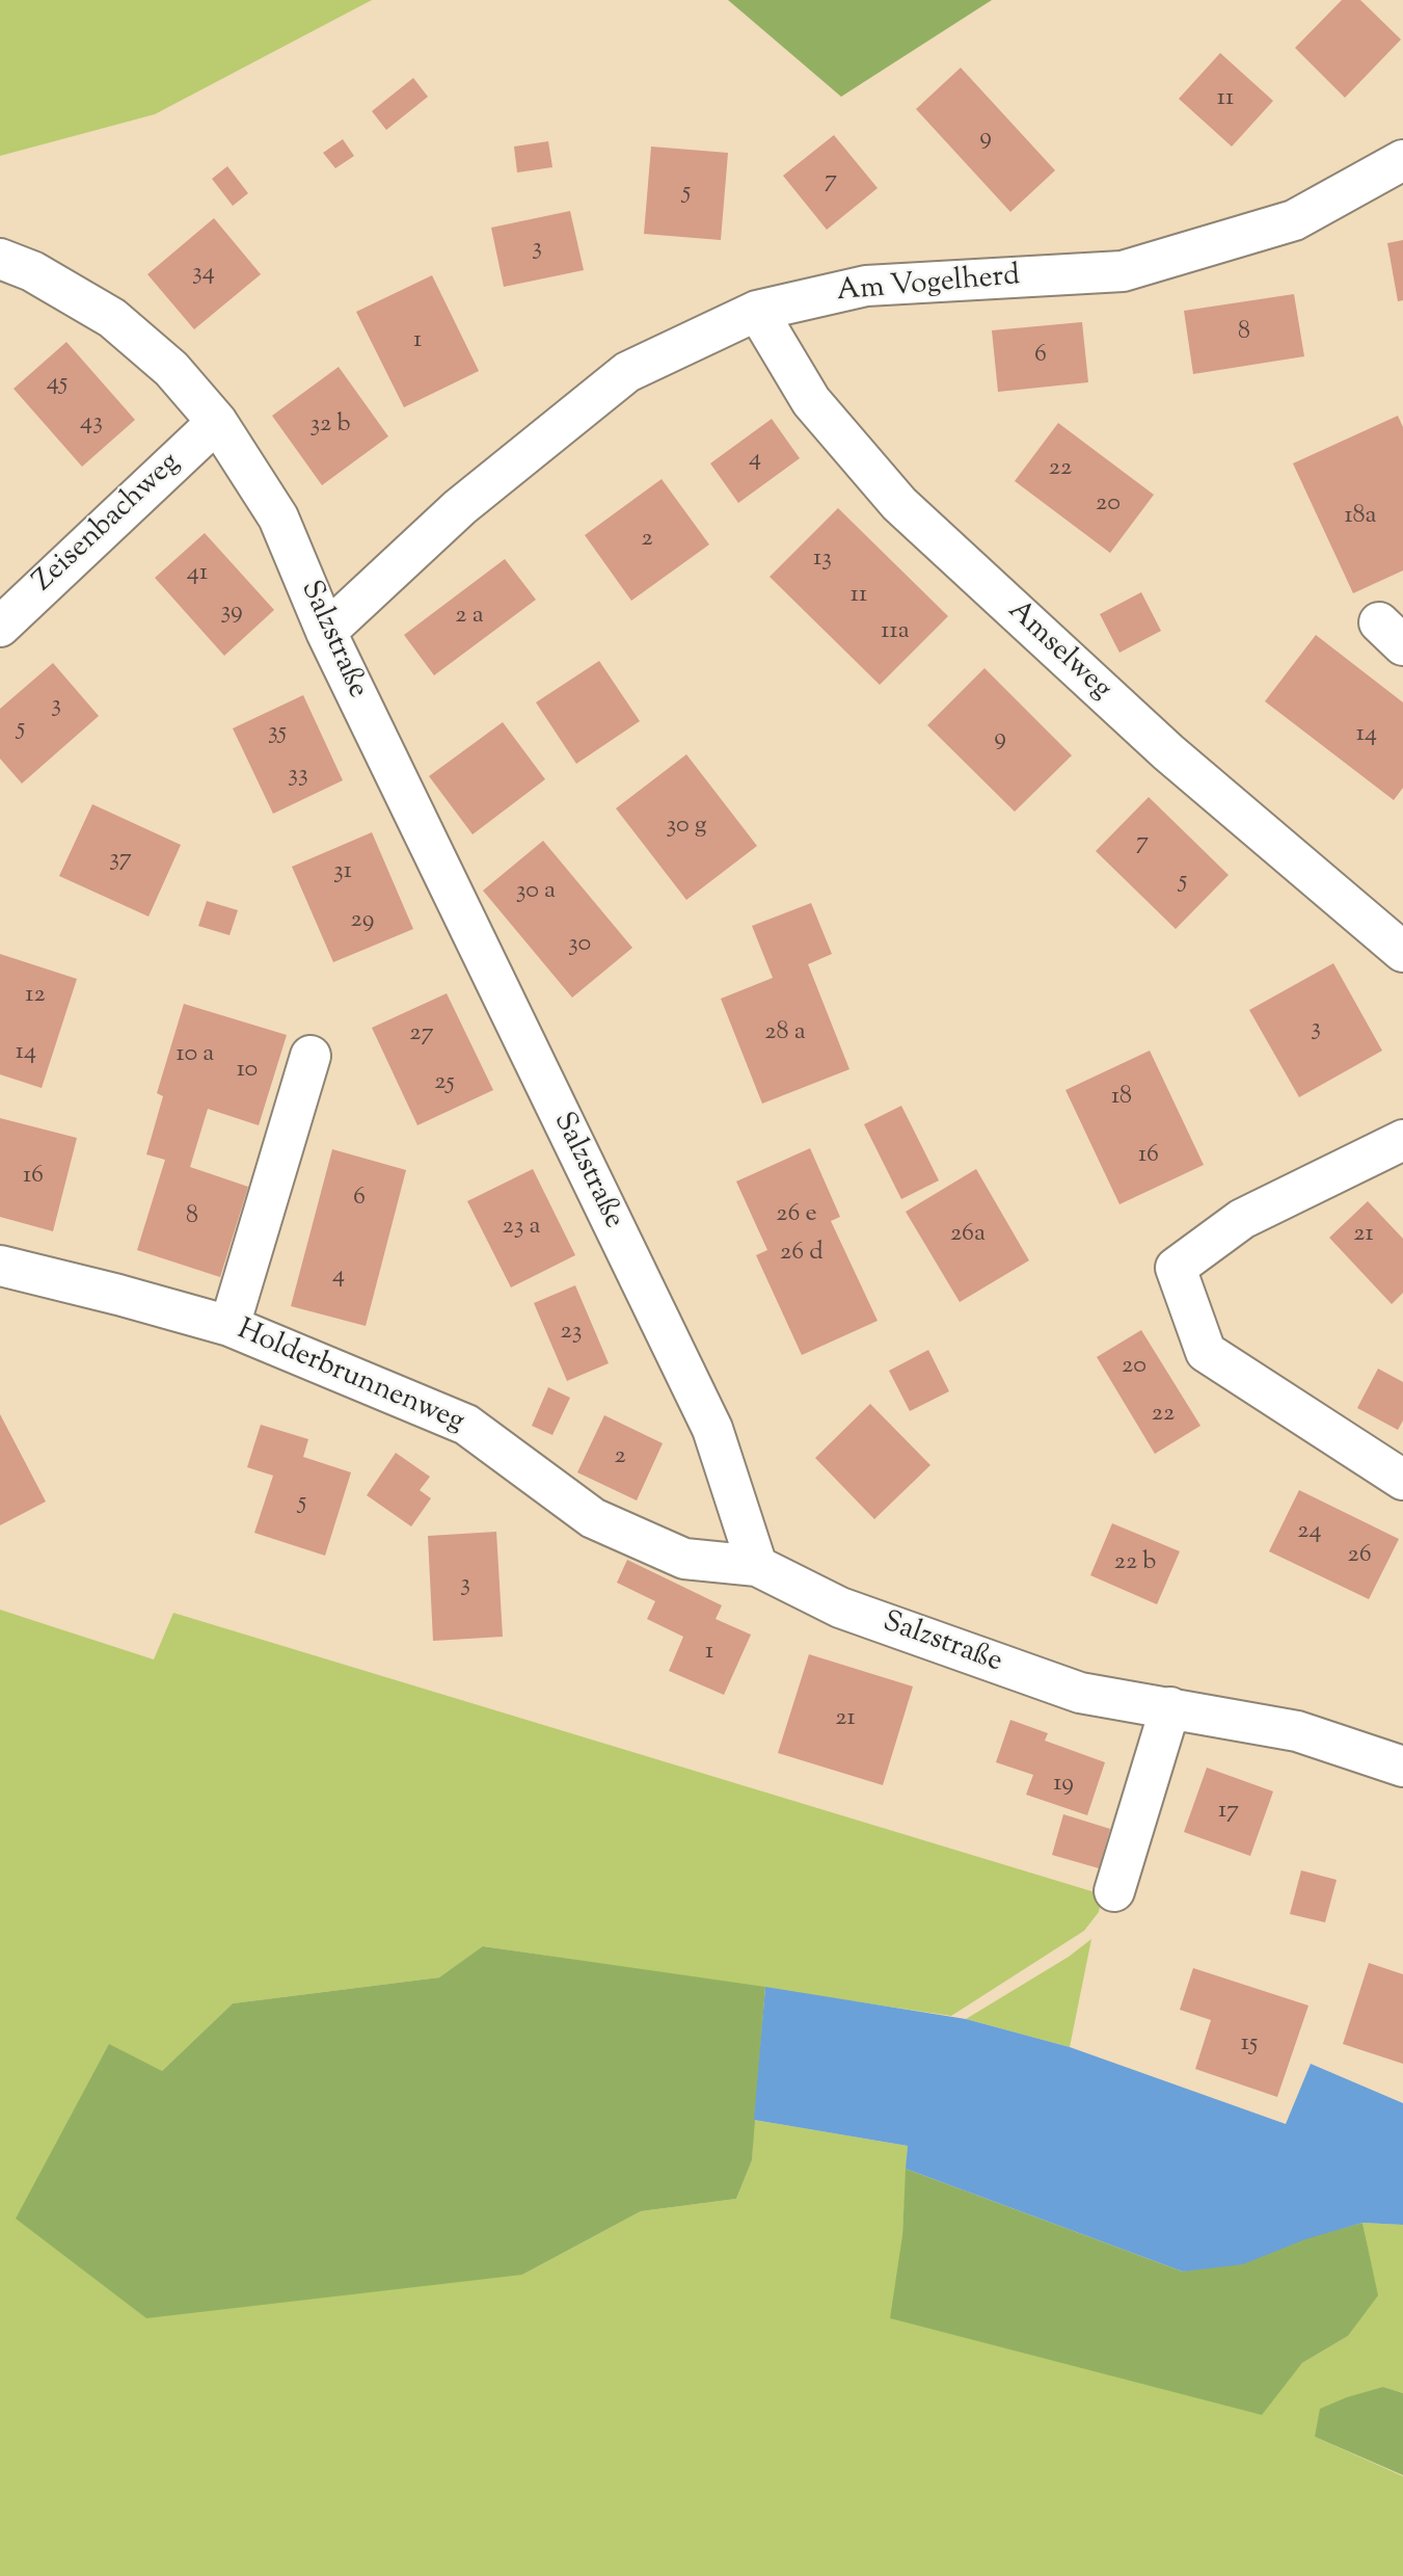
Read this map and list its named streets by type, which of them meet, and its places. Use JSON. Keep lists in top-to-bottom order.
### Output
{
  "streets": {
    "street": [
      "Am Vogelherd",
      "Zeisenbachweg",
      "Salzstraße",
      "Amselweg",
      "Holderbrunnenweg"
    ]
  },
  "crossings": [
    ["Am Vogelherd", "Salzstraße"],
    ["Am Vogelherd", "Amselweg"],
    ["Zeisenbachweg", "Salzstraße"],
    ["Salzstraße", "Holderbrunnenweg"]
  ],
  "house_numbers": [
    "11",
    "9",
    "7",
    "5",
    "3",
    "34",
    "8",
    "1",
    "6",
    "45",
    "43",
    "32 b",
    "4",
    "22",
    "20",
    "18a",
    "2",
    "13",
    "41",
    "11",
    "39",
    "2 a",
    "11a",
    "3",
    "5",
    "35",
    "14",
    "9",
    "33",
    "30 g",
    "7",
    "37",
    "31",
    "5",
    "30 a",
    "29",
    "30",
    "12",
    "3",
    "28 a",
    "27",
    "14",
    "10 a",
    "10",
    "25",
    "18",
    "16",
    "16",
    "6",
    "26 e",
    "8",
    "23 a",
    "26a",
    "21",
    "26 d",
    "4",
    "23",
    "20",
    "22",
    "2",
    "5",
    "24",
    "26",
    "22 b",
    "3",
    "1",
    "21",
    "19",
    "17",
    "15"
  ]
}
